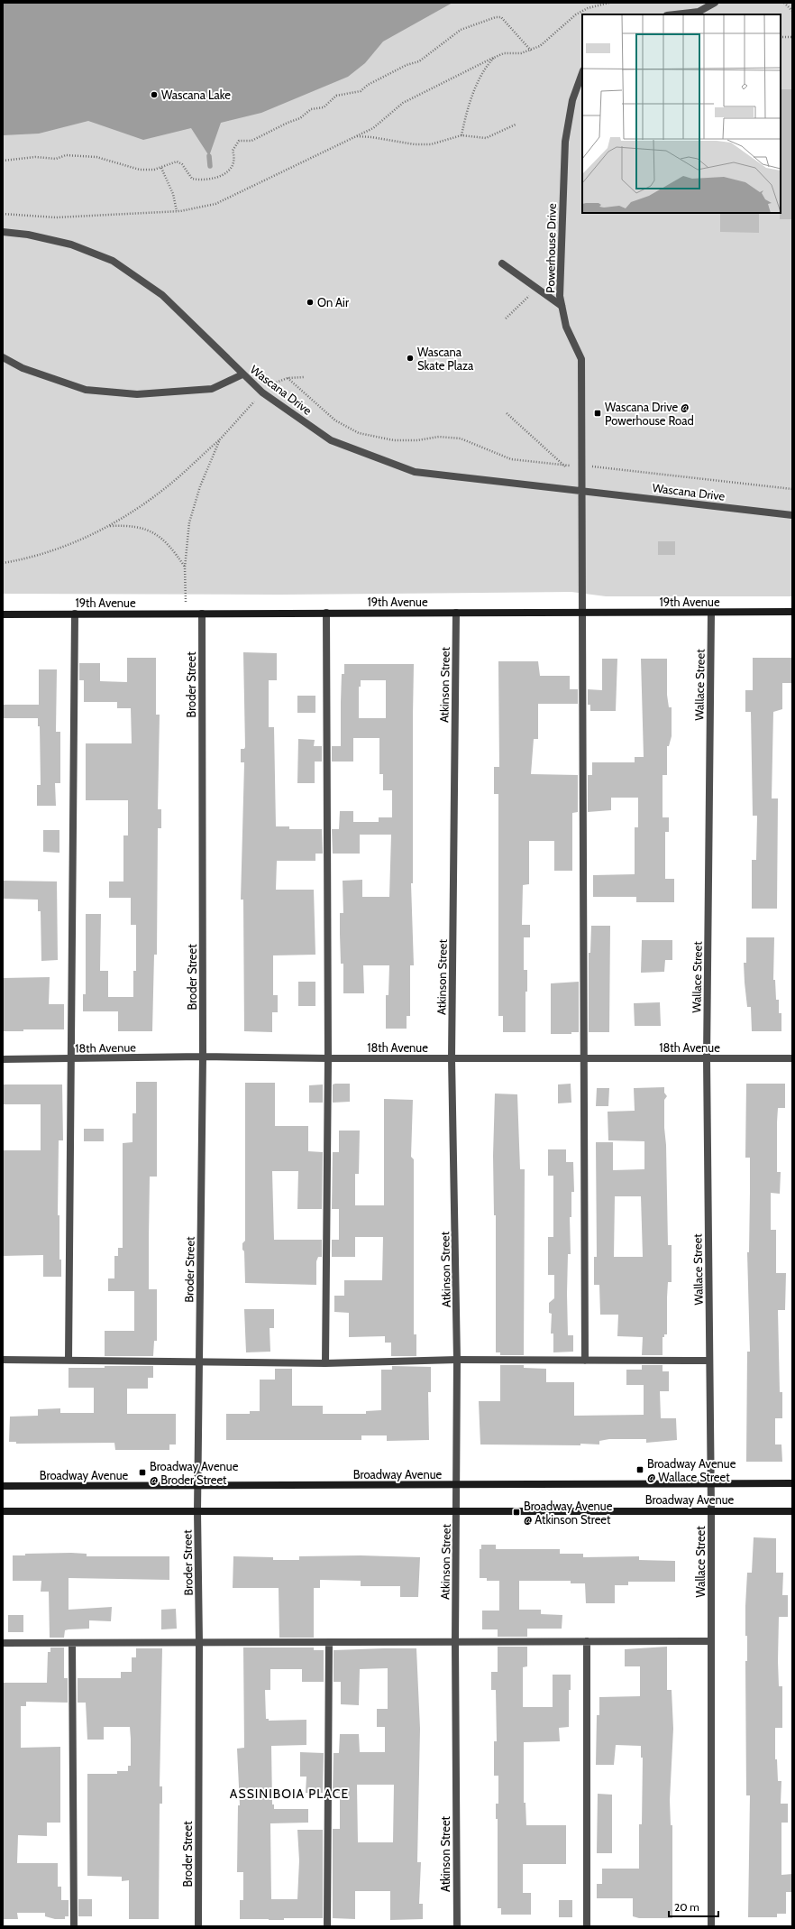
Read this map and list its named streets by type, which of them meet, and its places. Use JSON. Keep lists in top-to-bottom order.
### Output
{
  "streets": {
    "street": [
      "Powerhouse Drive",
      "Wascana Drive",
      "19th Avenue",
      "Broder Street",
      "Atkinson Street",
      "Wallace Street",
      "18th Avenue",
      "Broadway Avenue"
    ]
  },
  "crossings": [
    ["Powerhouse Drive", "Wascana Drive"],
    ["19th Avenue", "Broder Street"],
    ["19th Avenue", "Atkinson Street"],
    ["19th Avenue", "Wallace Street"],
    ["Broder Street", "18th Avenue"],
    ["Broder Street", "Broadway Avenue"],
    ["Atkinson Street", "18th Avenue"],
    ["Atkinson Street", "Broadway Avenue"],
    ["Wallace Street", "18th Avenue"],
    ["Wallace Street", "Broadway Avenue"]
  ],
  "districts": ["ASSINIBOIA PLACE"],
  "places": {
    "other": ["Wascana Lake", "On Air", "Wascana Skate Plaza"],
    "transit": [
      "Wascana Drive @ Powerhouse Road",
      "Broadway Avenue @ Wallace Street",
      "Broadway Avenue @ Broder Street",
      "Broadway Avenue @ Atkinson Street"
    ]
  },
  "scale_bar": "20 m"
}
